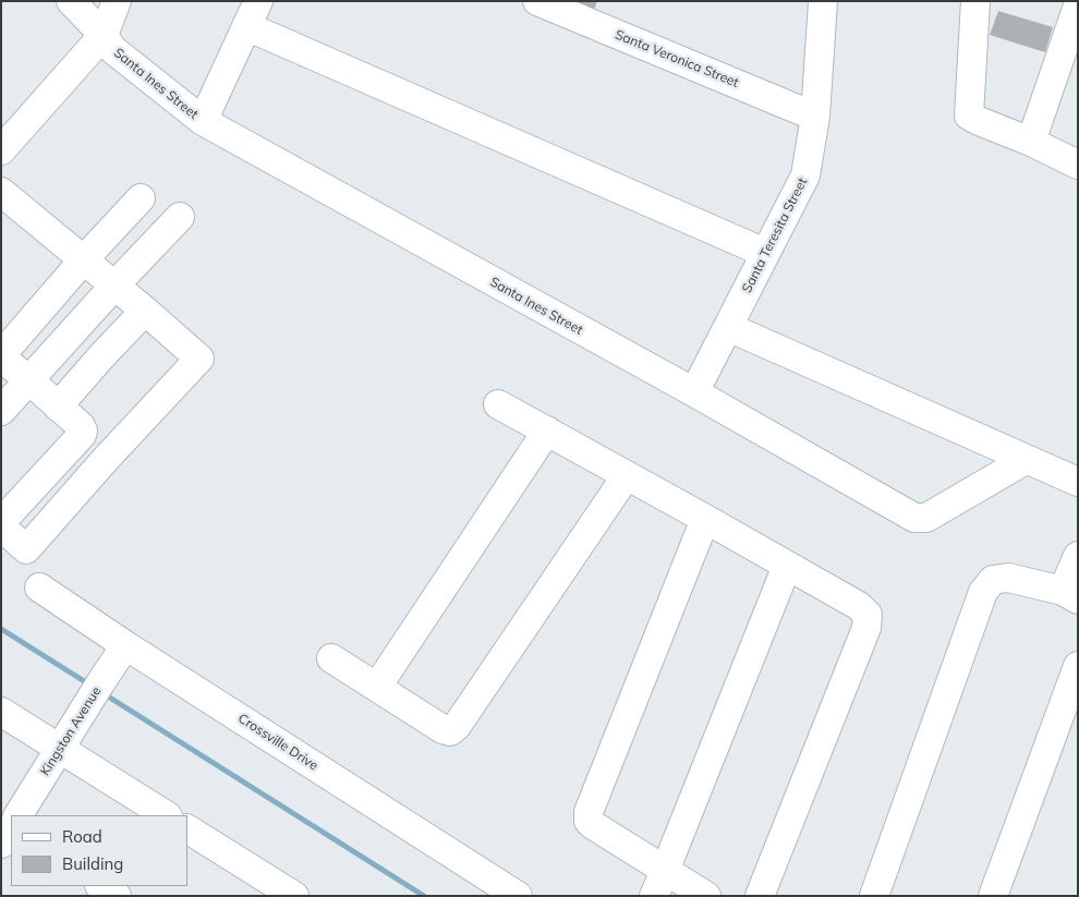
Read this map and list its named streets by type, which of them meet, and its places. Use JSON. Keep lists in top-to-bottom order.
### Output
{
  "streets": {
    "street": [
      "Santa Veronica Street",
      "Santa Ines Street",
      "Santa Teresita Street",
      "Kingston Avenue",
      "Crossville Drive"
    ]
  },
  "crossings": [
    ["Santa Veronica Street", "Santa Teresita Street"],
    ["Santa Ines Street", "Santa Teresita Street"],
    ["Kingston Avenue", "Crossville Drive"]
  ],
  "legend": ["Road", "Building"]
}
